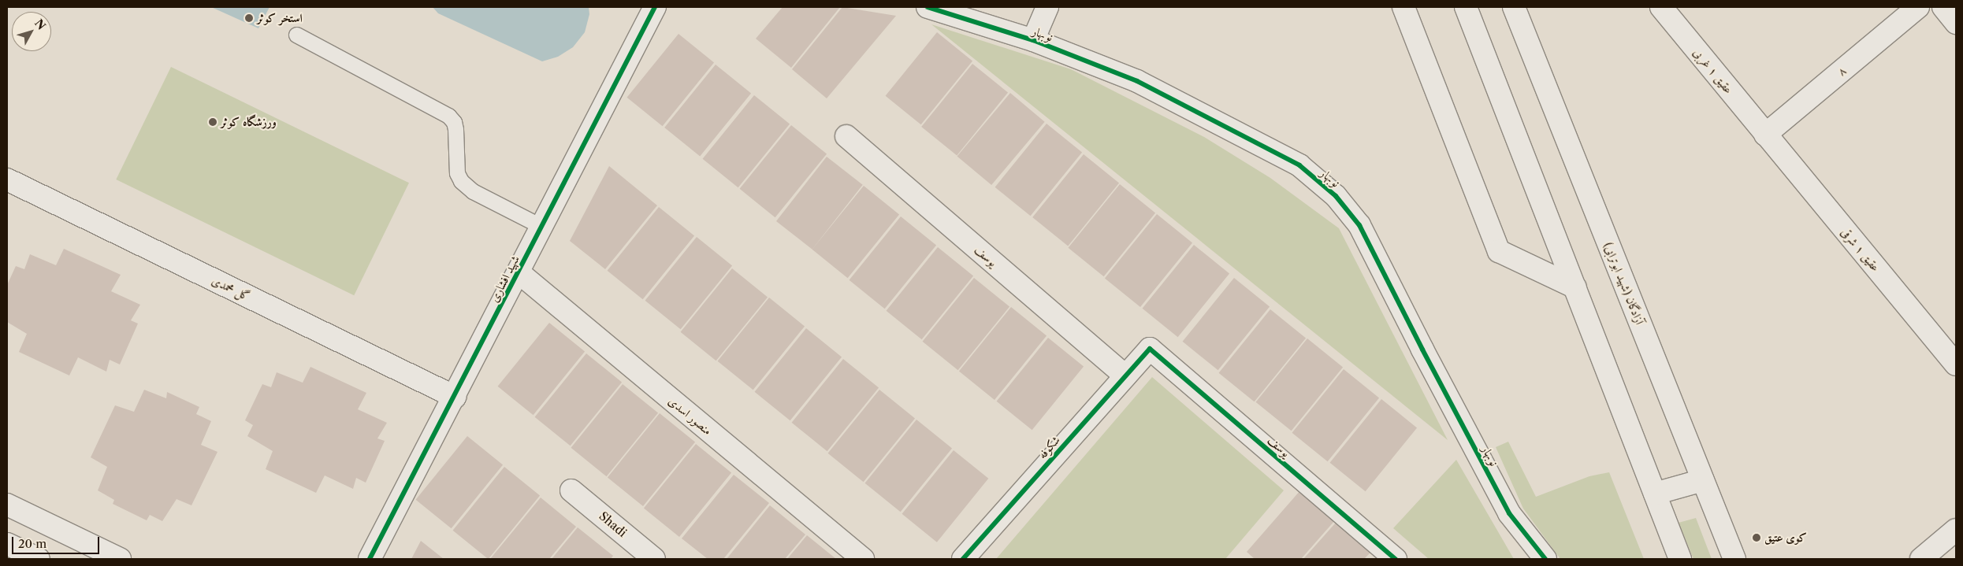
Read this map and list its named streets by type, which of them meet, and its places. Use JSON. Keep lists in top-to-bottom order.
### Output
{
  "streets": {
    "street": [
      "نوبهار",
      "عقیق ۱ غربی",
      "۸",
      "عقیق ۱ شرقی",
      "یوسف",
      "شهید افشاری",
      "آزادگان (شهید ابوترابی)",
      "گل محمدی",
      "منصور اسدی",
      "شکوفه",
      "Shadi"
    ]
  },
  "crossings": [
    ["عقیق ۱ غربی", "۸"],
    ["عقیق ۱ غربی", "عقیق ۱ شرقی"],
    ["۸", "عقیق ۱ شرقی"],
    ["یوسف", "شکوفه"],
    ["شهید افشاری", "گل محمدی"],
    ["شهید افشاری", "منصور اسدی"]
  ],
  "places": ["استخر کوثر", "ورزشگاه کوثر", "کوی عتیق"],
  "scale_bar": "20 m",
  "north": "top right"
}
